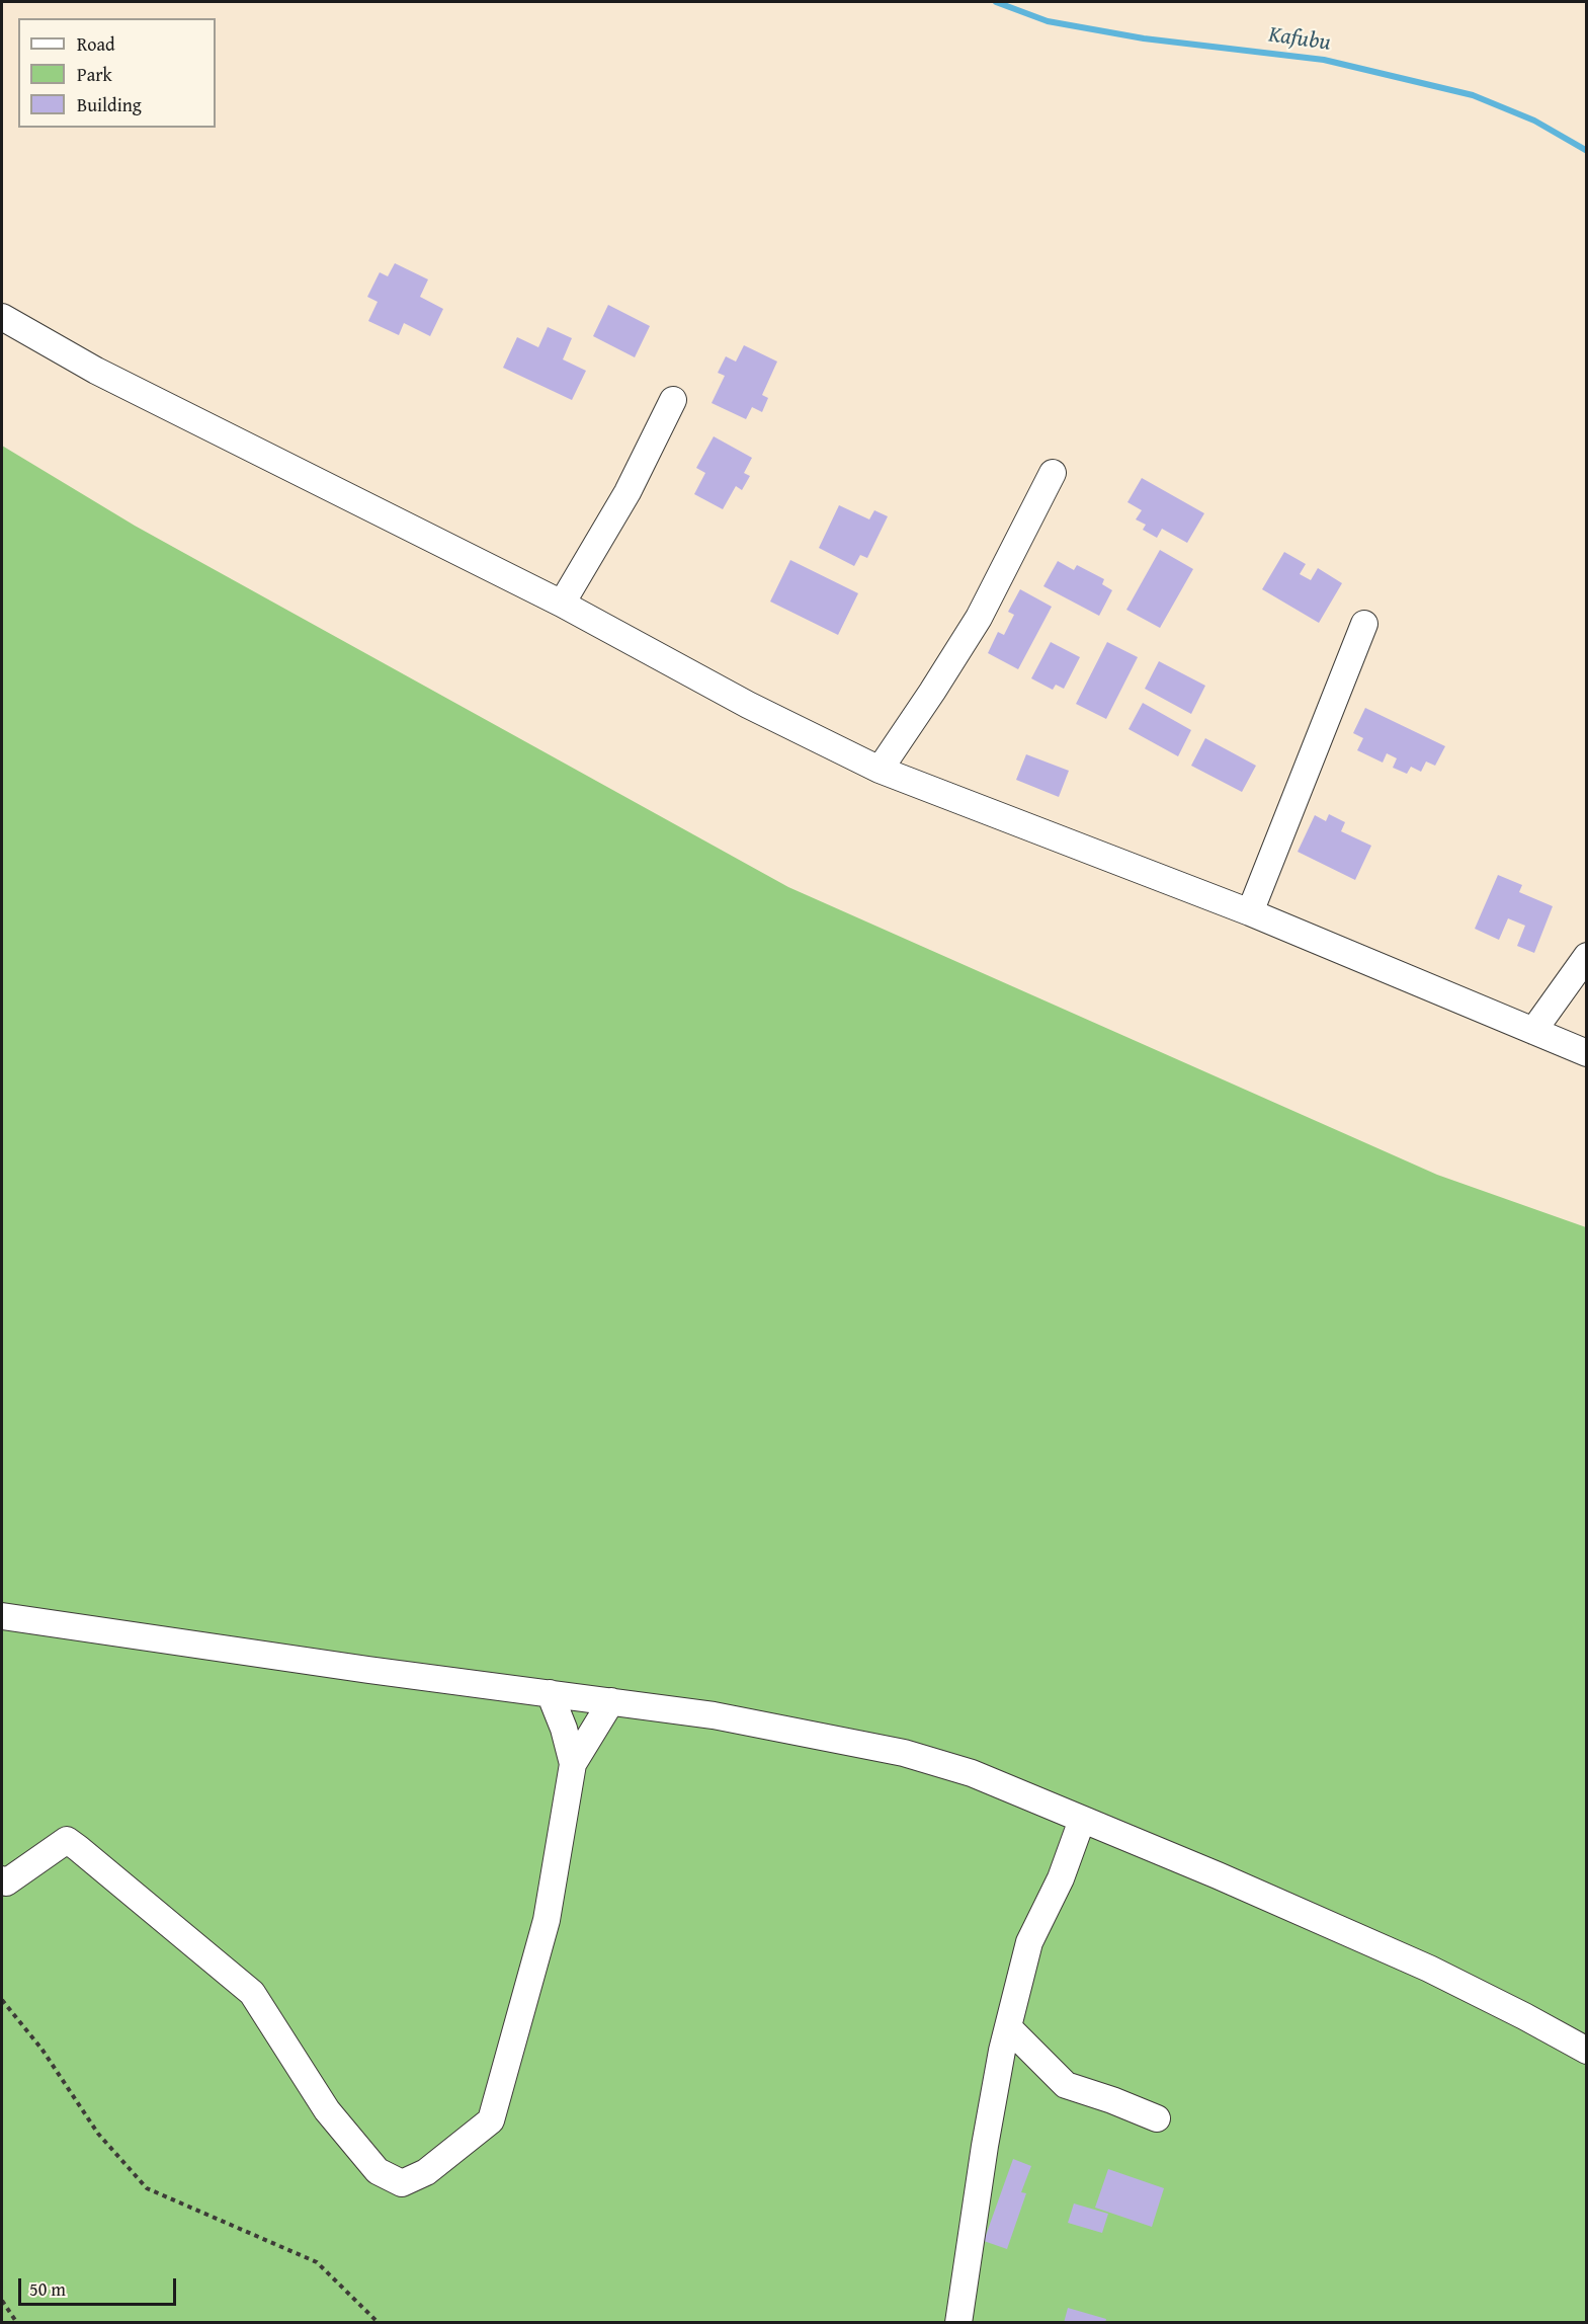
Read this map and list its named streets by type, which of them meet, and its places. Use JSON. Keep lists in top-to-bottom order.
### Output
{
  "water": ["Kafubu"],
  "legend": ["Road", "Park", "Building"],
  "scale_bar": "50 m"
}
